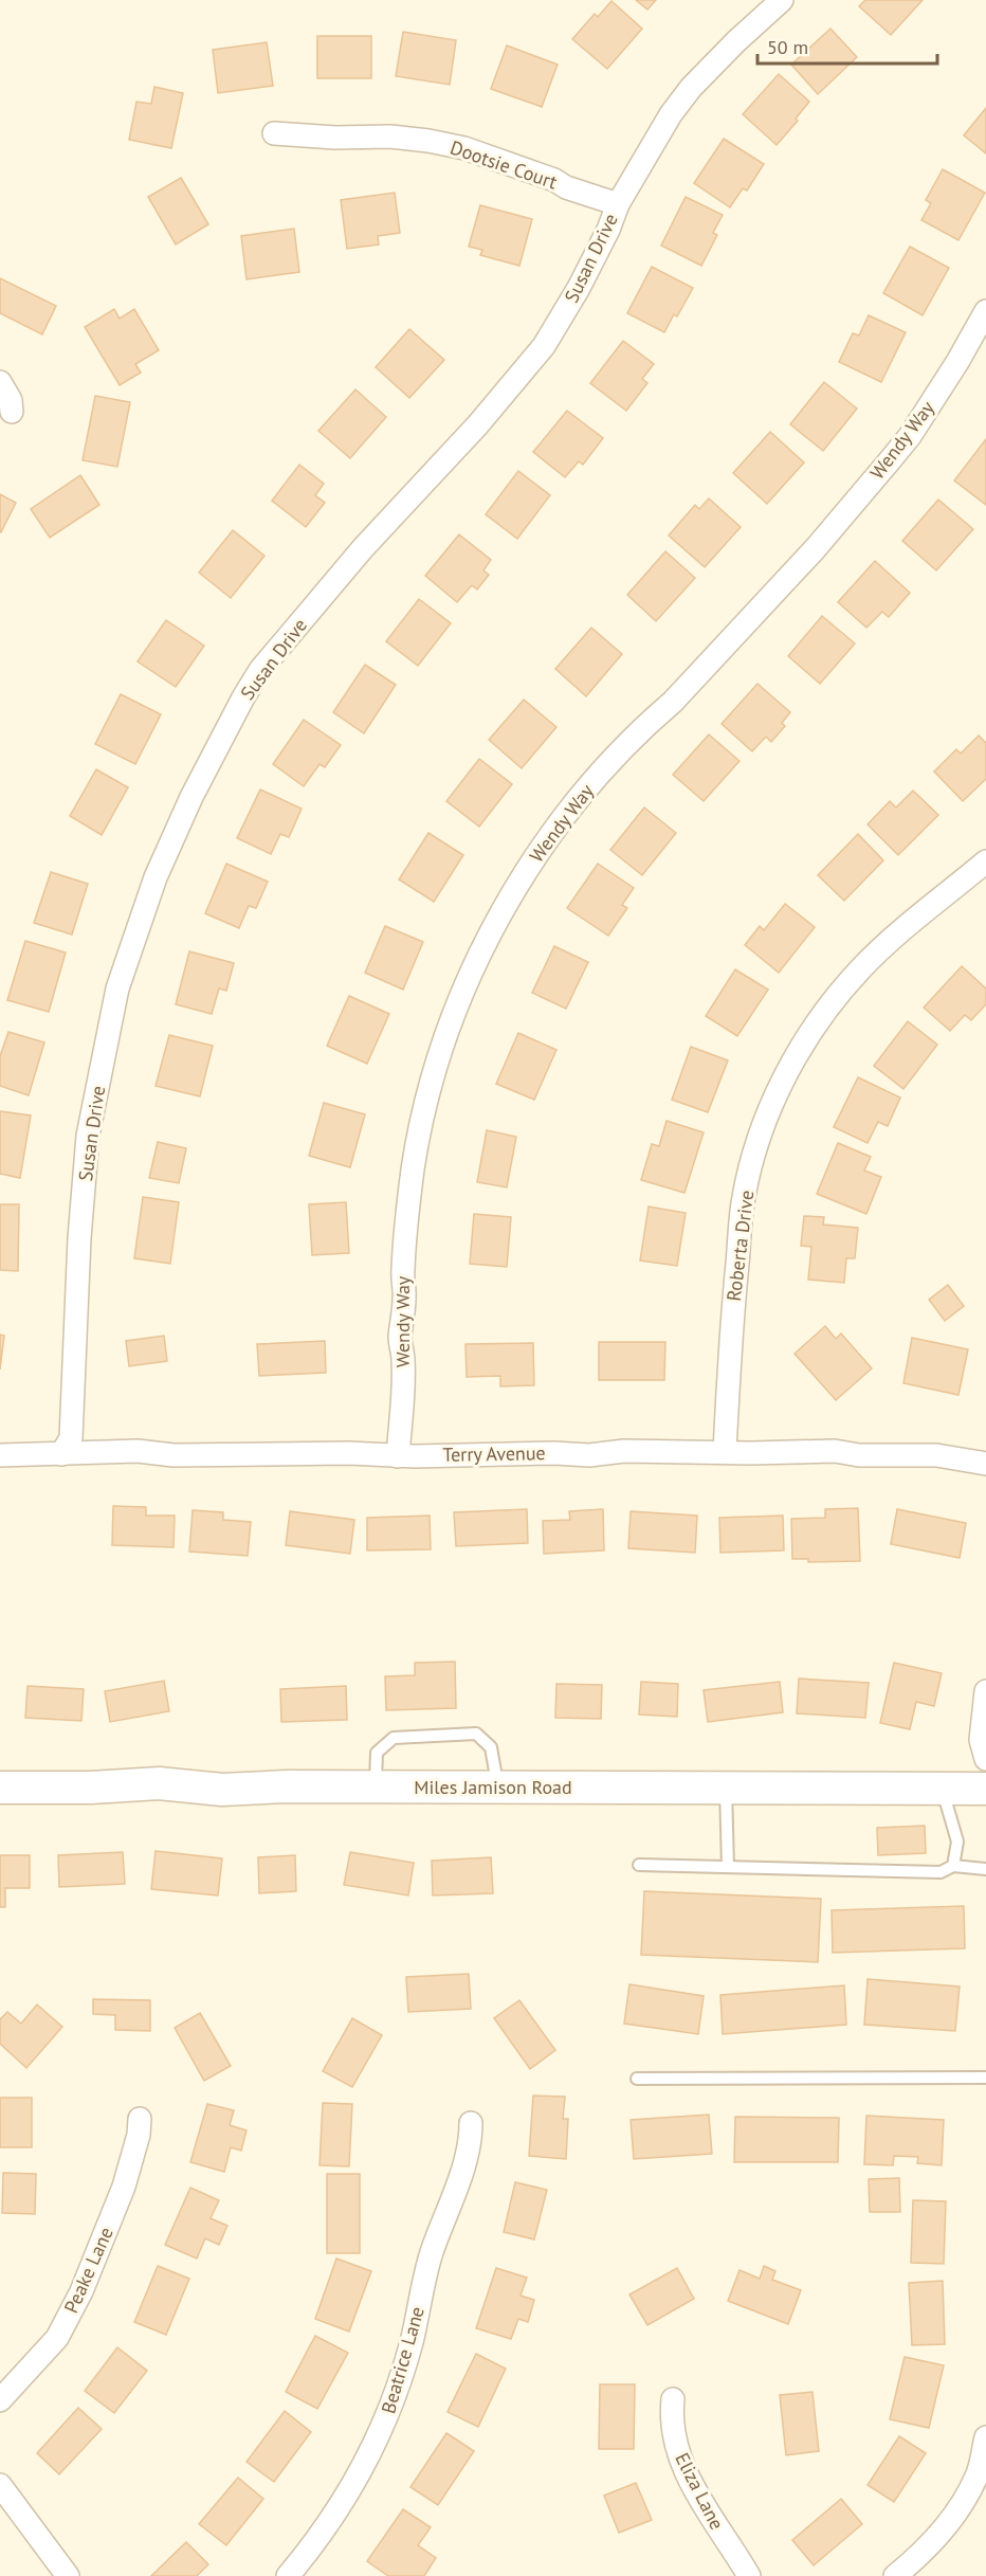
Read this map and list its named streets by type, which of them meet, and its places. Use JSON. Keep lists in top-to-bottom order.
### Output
{
  "streets": {
    "main road": ["Miles Jamison Road"],
    "street": [
      "Dootsie Court",
      "Susan Drive",
      "Wendy Way",
      "Roberta Drive",
      "Terry Avenue",
      "Peake Lane",
      "Beatrice Lane",
      "Eliza Lane"
    ]
  },
  "crossings": [
    ["Dootsie Court", "Susan Drive"],
    ["Susan Drive", "Terry Avenue"],
    ["Wendy Way", "Terry Avenue"],
    ["Roberta Drive", "Terry Avenue"]
  ],
  "scale_bar": "50 m"
}
